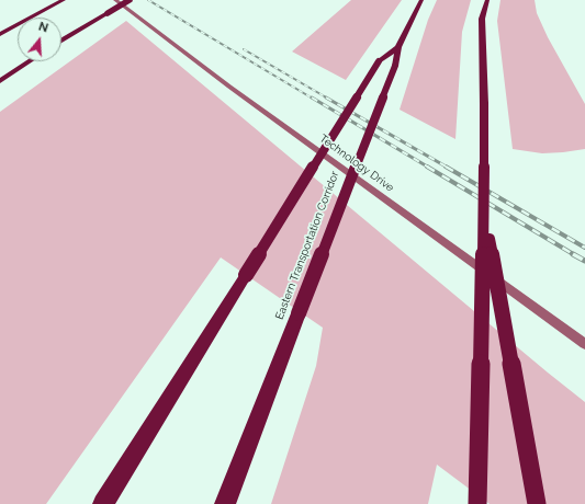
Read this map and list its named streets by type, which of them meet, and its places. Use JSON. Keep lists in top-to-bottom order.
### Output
{
  "streets": {
    "highway": ["Eastern Transportation Corridor"],
    "street": ["Technology Drive"]
  },
  "north": "top"
}
